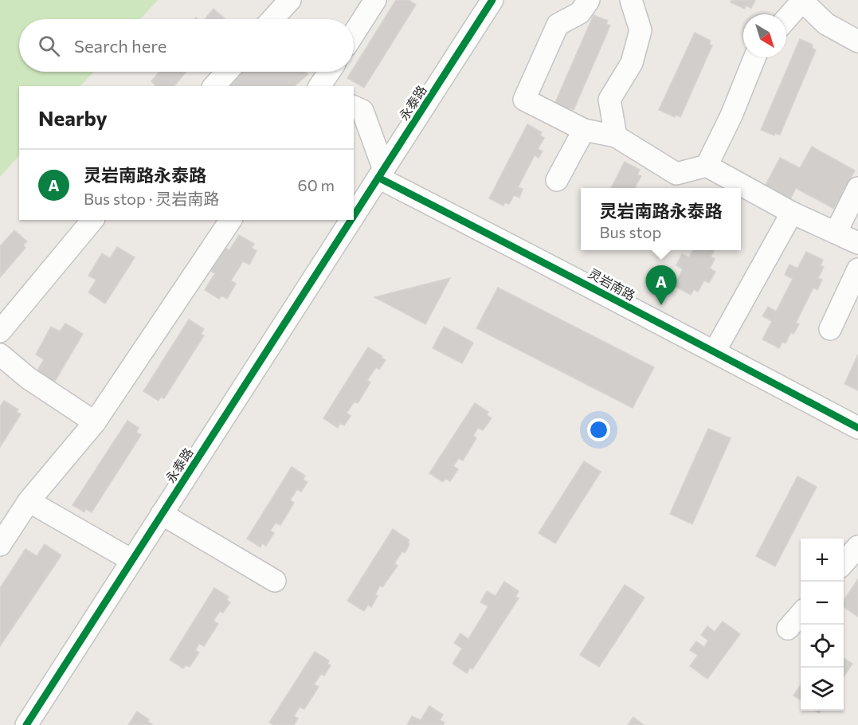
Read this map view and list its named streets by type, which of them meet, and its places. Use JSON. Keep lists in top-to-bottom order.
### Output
{
  "streets": {
    "street": ["永泰路", "灵岩南路"]
  },
  "crossings": [
    ["永泰路", "灵岩南路"]
  ],
  "north": "bottom right",
  "page": {
    "search": "Search here",
    "heading": "Nearby",
    "list": [
      {
        "mark": "A",
        "name": "灵岩南路永泰路",
        "note": "Bus stop · 灵岩南路",
        "value": "60 m"
      }
    ],
    "popup": ["灵岩南路永泰路", "Bus stop"],
    "pins": "A",
    "map_buttons": ["+", "−"]
  }
}
